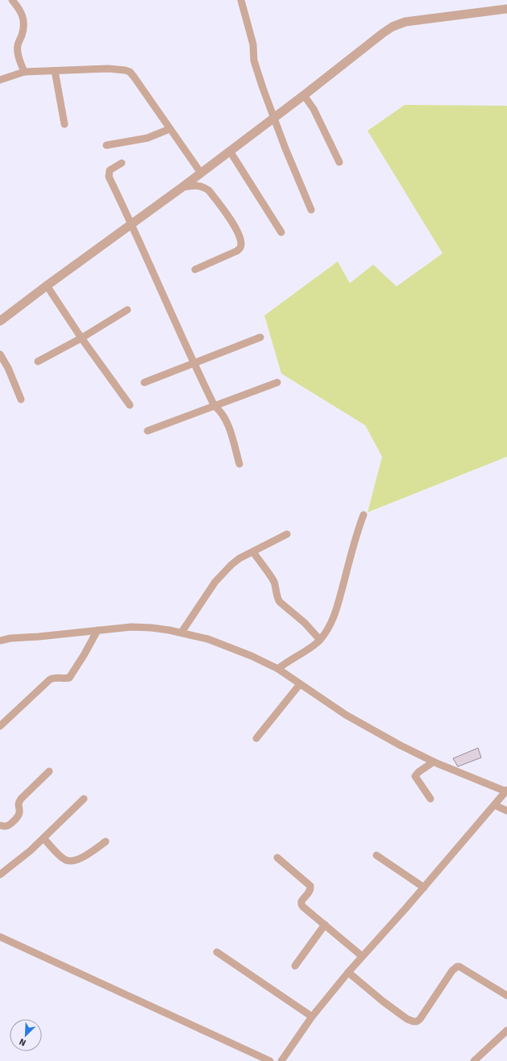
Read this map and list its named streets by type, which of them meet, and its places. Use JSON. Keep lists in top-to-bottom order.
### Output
{
  "north": "bottom left"
}
